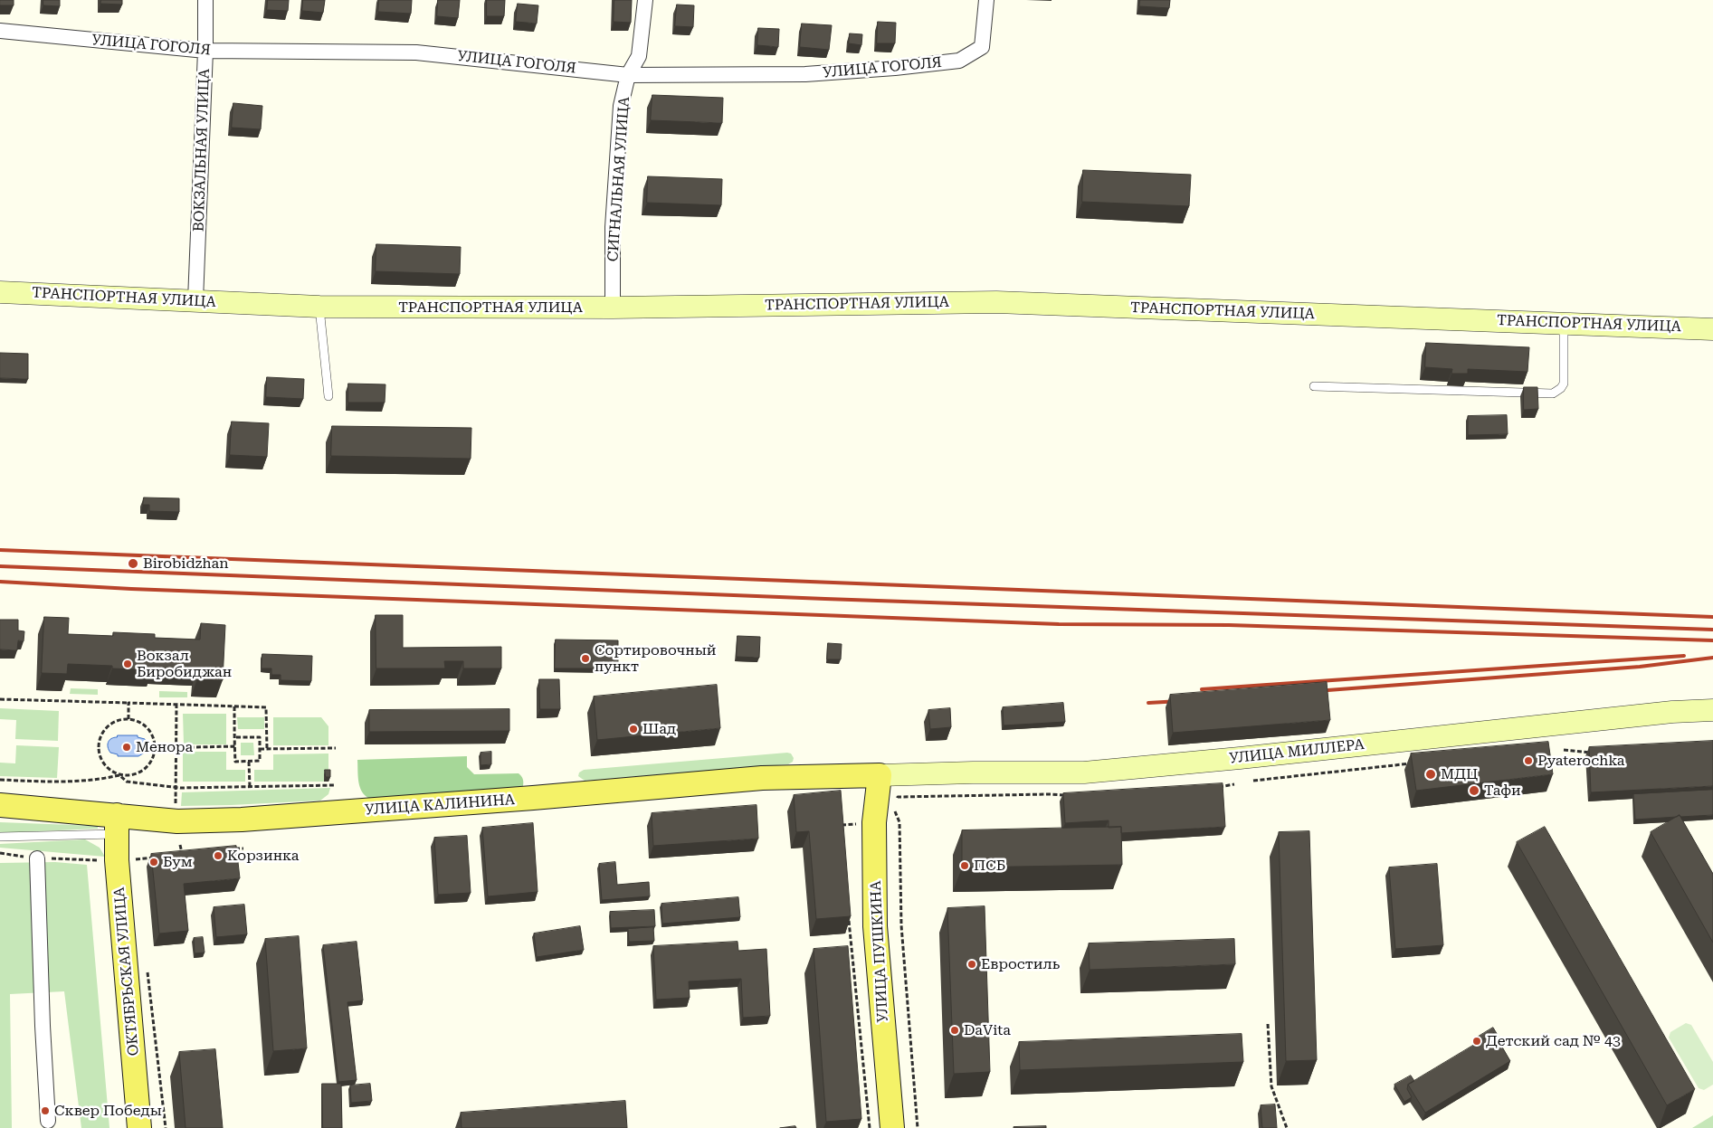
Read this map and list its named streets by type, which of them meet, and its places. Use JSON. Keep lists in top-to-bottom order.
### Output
{
  "streets": {
    "main road": [
      "ТРАНСПОРТНАЯ УЛИЦА",
      "УЛИЦА МИЛЛЕРА",
      "УЛИЦА КАЛИНИНА",
      "УЛИЦА ПУШКИНА",
      "ОКТЯБРЬСКАЯ УЛИЦА"
    ],
    "street": ["УЛИЦА ГОГОЛЯ", "ВОКЗАЛЬНАЯ УЛИЦА", "СИГНАЛЬНАЯ УЛИЦА"]
  },
  "crossings": [
    ["УЛИЦА ГОГОЛЯ", "ВОКЗАЛЬНАЯ УЛИЦА"],
    ["УЛИЦА ГОГОЛЯ", "СИГНАЛЬНАЯ УЛИЦА"],
    ["ВОКЗАЛЬНАЯ УЛИЦА", "ТРАНСПОРТНАЯ УЛИЦА"],
    ["СИГНАЛЬНАЯ УЛИЦА", "ТРАНСПОРТНАЯ УЛИЦА"],
    ["УЛИЦА МИЛЛЕРА", "УЛИЦА КАЛИНИНА"],
    ["УЛИЦА МИЛЛЕРА", "УЛИЦА ПУШКИНА"],
    ["УЛИЦА КАЛИНИНА", "УЛИЦА ПУШКИНА"],
    ["УЛИЦА КАЛИНИНА", "ОКТЯБРЬСКАЯ УЛИЦА"]
  ],
  "places": [
    "Birobidzhan",
    "Сортировочный пункт",
    "Вокзал Биробиджан",
    "Шад",
    "Менора",
    "Pyaterochka",
    "МДЦ",
    "Тафи",
    "Корзинка",
    "Бум",
    "ПСБ",
    "Евростиль",
    "DaVita",
    "Детский сад № 43",
    "Сквер Победы"
  ]
}
